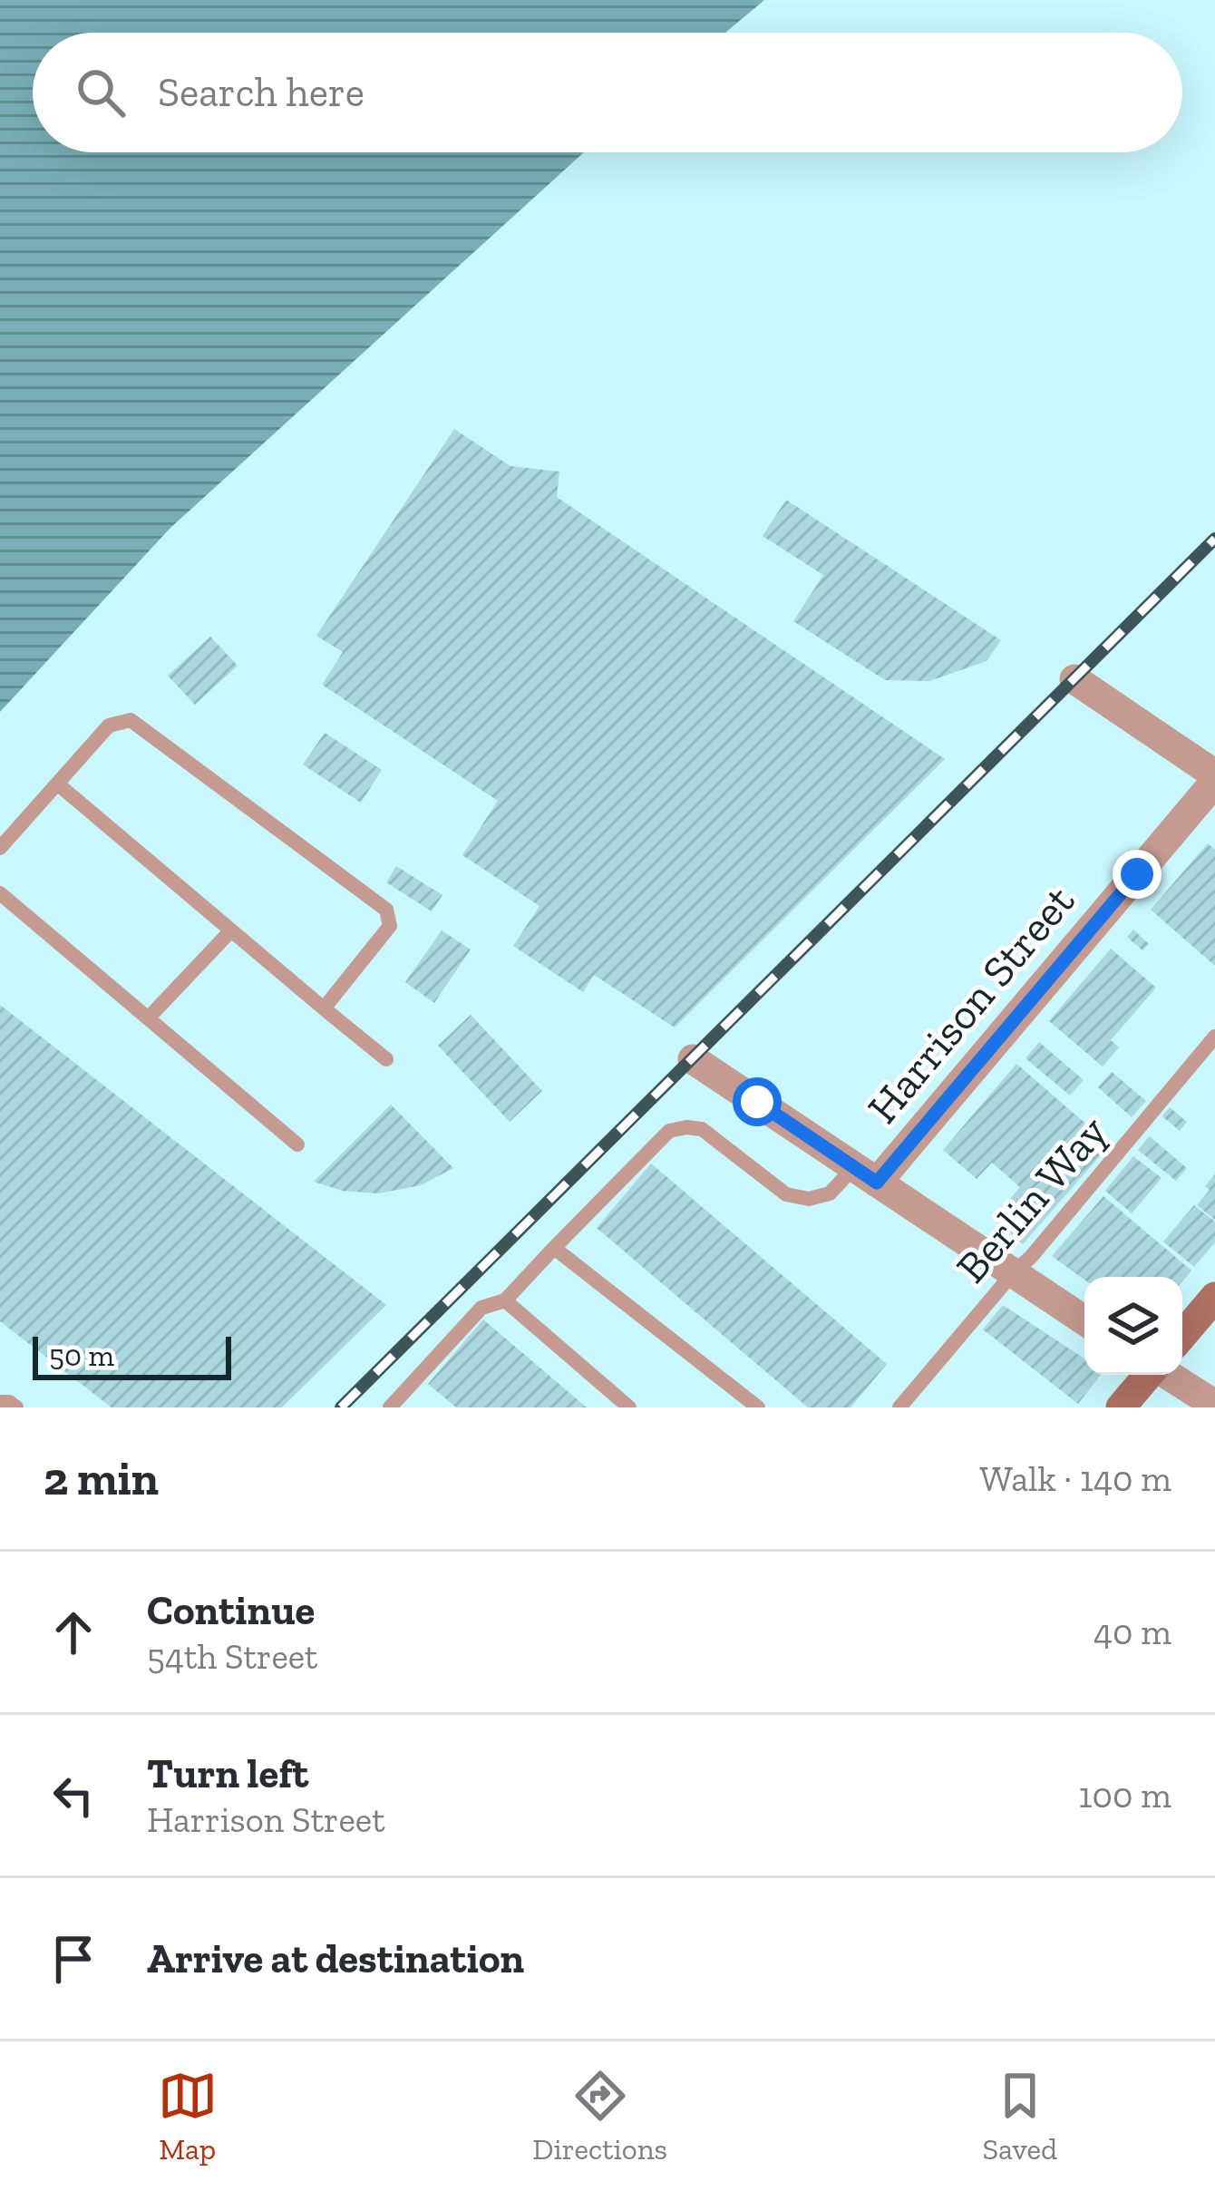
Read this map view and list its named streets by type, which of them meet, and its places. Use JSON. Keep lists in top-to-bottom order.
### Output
{
  "streets": {
    "street": ["Harrison Street"],
    "lane": ["Berlin Way"]
  },
  "scale_bar": "50 m",
  "page": {
    "search": "Search here",
    "scale": "50 m",
    "heading": ["2 min", "Walk · 140 m"],
    "list": [
      ["Continue", "54th Street", "40 m"],
      ["Turn left", "Harrison Street", "100 m"],
      "Arrive at destination"
    ],
    "nav": ["Map", "Directions", "Saved"]
  }
}
